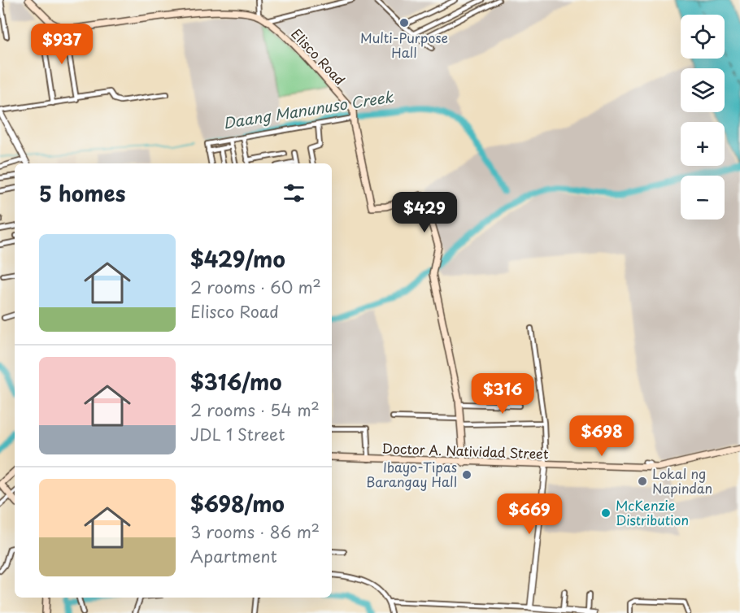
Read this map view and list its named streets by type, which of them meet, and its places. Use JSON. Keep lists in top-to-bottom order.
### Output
{
  "streets": {
    "main road": ["Elisco Road", "Doctor A. Natividad Street"]
  },
  "water": ["Daang Manunuso Creek"],
  "places": [
    "Multi-Purpose Hall",
    "Ibayo-Tipas Barangay Hall",
    "Lokal ng Napindan",
    "McKenzie Distribution"
  ],
  "page": {
    "map_buttons": ["+", "−"],
    "price": [
      "$937",
      "$429",
      "$316",
      "$698",
      "$669"
    ],
    "heading": "5 homes",
    "list": [
      {
        "name": "$429/mo",
        "note": "2 rooms · 60 m² · Elisco Road"
      },
      {
        "name": "$316/mo",
        "note": "2 rooms · 54 m² · JDL 1 Street"
      },
      {
        "name": "$698/mo",
        "note": "3 rooms · 86 m² · Apartment"
      }
    ]
  }
}
